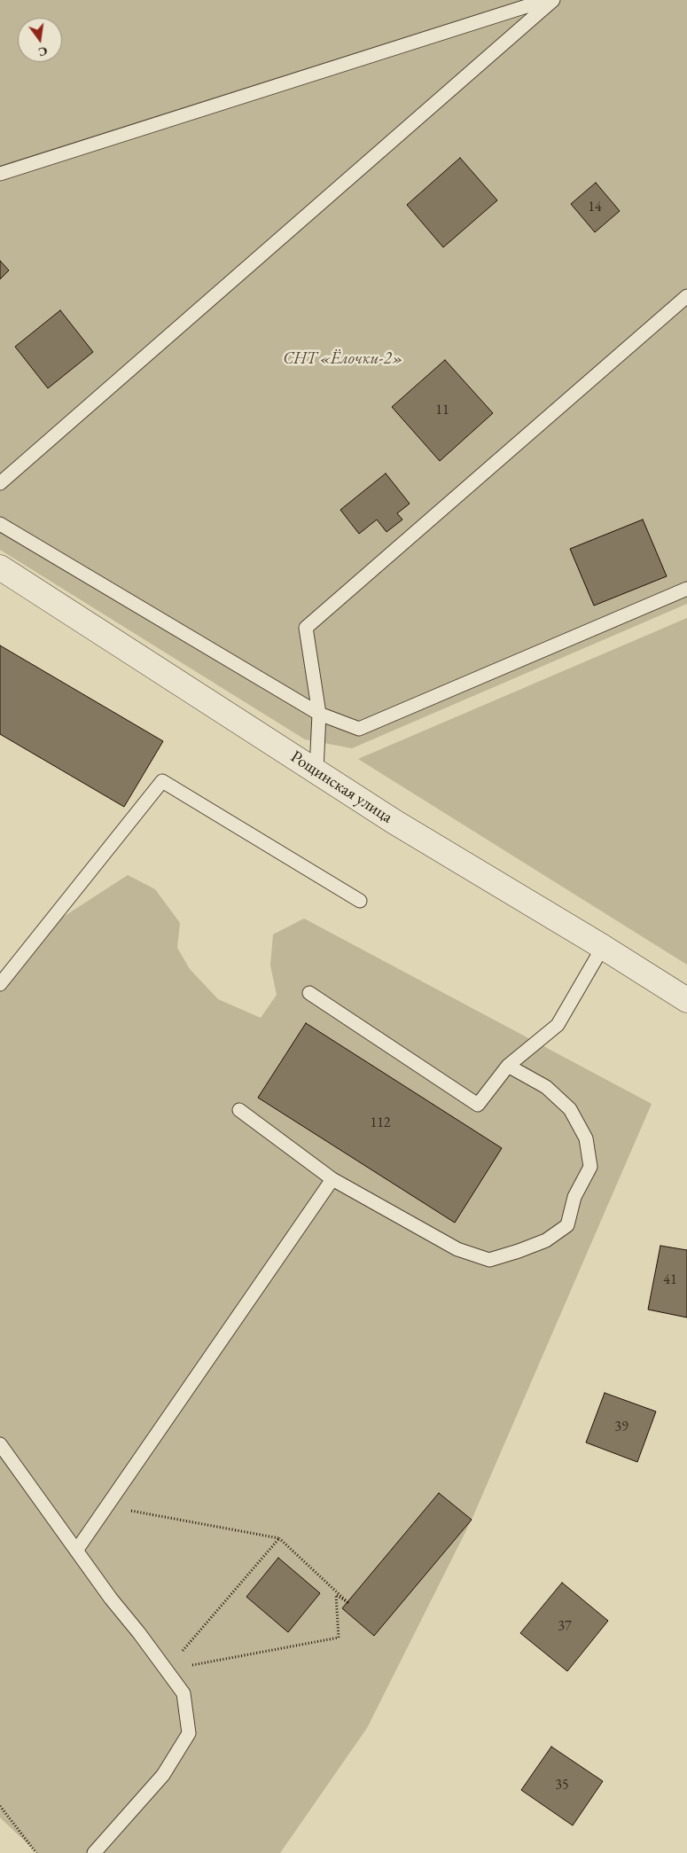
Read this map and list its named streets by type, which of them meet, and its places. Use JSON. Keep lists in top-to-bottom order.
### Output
{
  "streets": {
    "street": ["Рощинская улица"]
  },
  "parks": ["СНТ «Ёлочки-2»"],
  "house_numbers": [
    "14",
    "11",
    "112",
    "41",
    "39",
    "37",
    "35"
  ],
  "north": "bottom"
}
